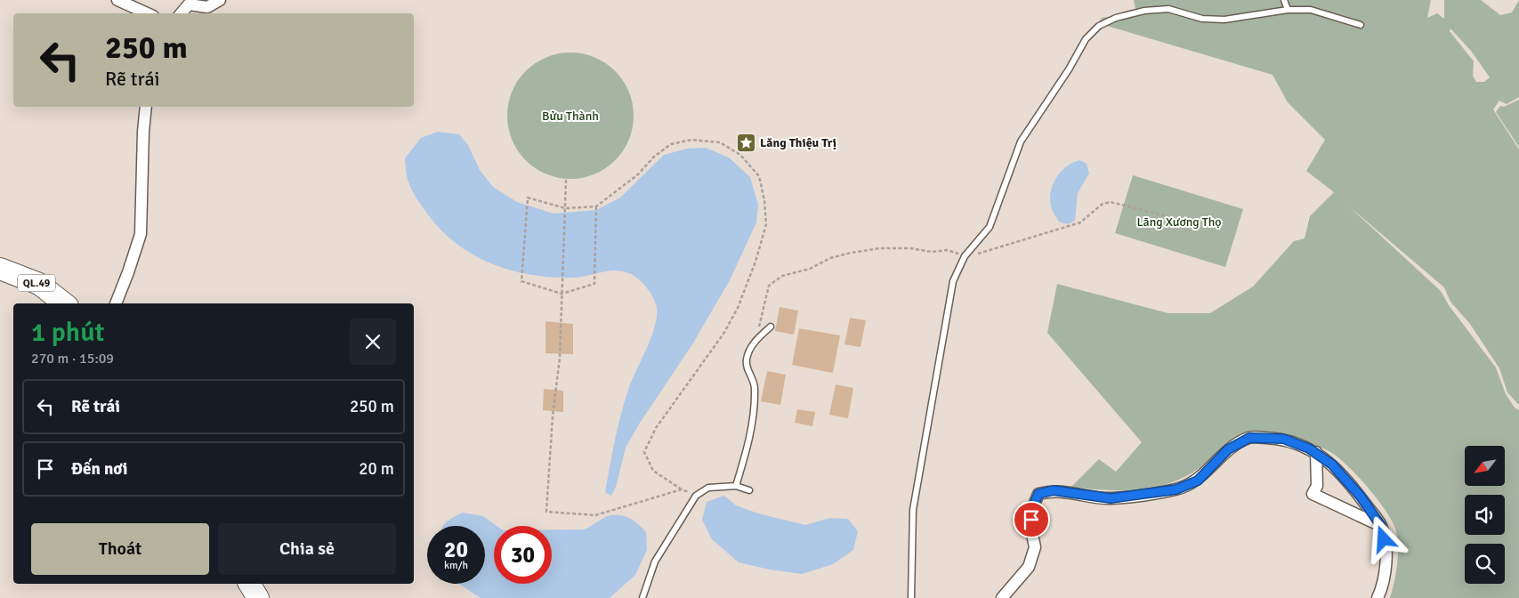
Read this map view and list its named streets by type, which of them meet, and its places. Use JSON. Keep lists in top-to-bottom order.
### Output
{
  "streets": {
    "highway": ["QL.49"]
  },
  "parks": ["Bửu Thành", "Lăng Xương Thọ"],
  "places": {
    "place": ["Lăng Thiệu Trị"]
  },
  "north": "bottom left",
  "page": {
    "turn": ["250 m", "Rẽ trái"],
    "heading": ["1 phút", "270 m · 15:09"],
    "list": [
      {
        "name": "Rẽ trái",
        "value": "250 m"
      },
      {
        "name": "Đến nơi",
        "value": "20 m"
      }
    ],
    "buttons": ["Thoát", "Chia sẻ"],
    "speed": "20 km/h",
    "limit": "30"
  }
}
